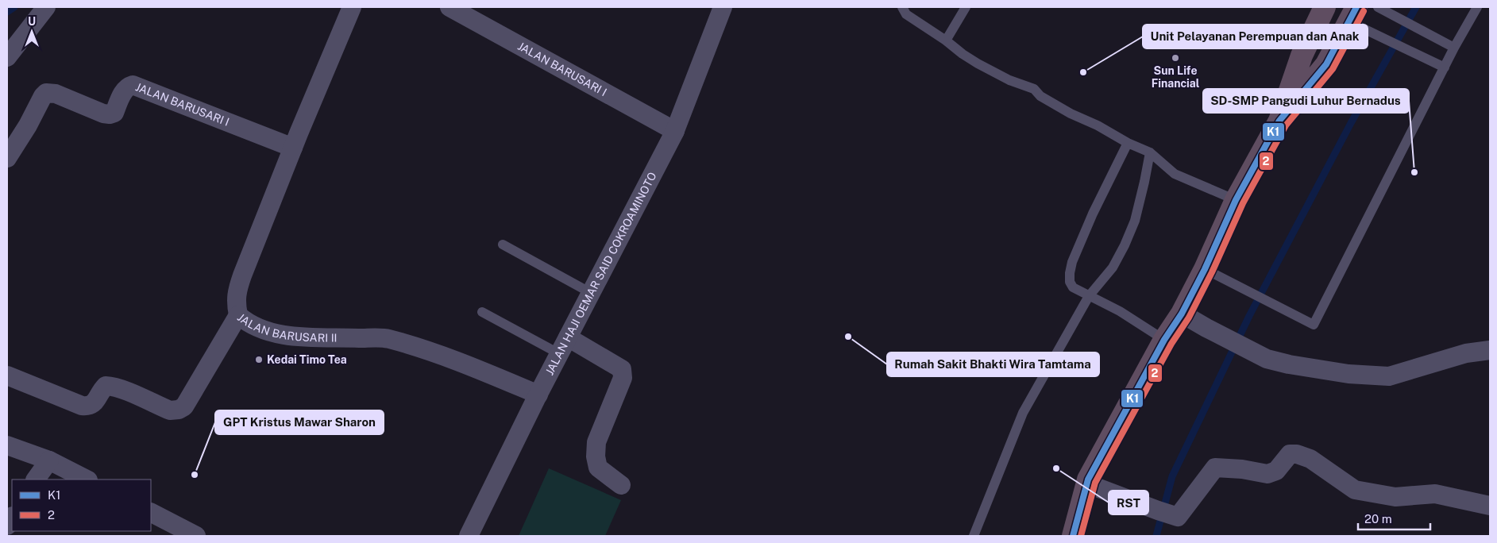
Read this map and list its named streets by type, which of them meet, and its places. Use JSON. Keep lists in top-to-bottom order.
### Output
{
  "streets": {
    "street": ["JALAN BARUSARI I", "JALAN HAJI OEMAR SAID COKROAMINOTO", "JALAN BARUSARI II"]
  },
  "crossings": [
    ["JALAN BARUSARI I", "JALAN HAJI OEMAR SAID COKROAMINOTO"],
    ["JALAN HAJI OEMAR SAID COKROAMINOTO", "JALAN BARUSARI II"]
  ],
  "places": [
    "Sun Life Financial",
    "Unit Pelayanan Perempuan dan Anak",
    "SD-SMP Pangudi Luhur Bernadus",
    "Rumah Sakit Bhakti Wira Tamtama",
    "Kedai Timo Tea",
    "RST",
    "GPT Kristus Mawar Sharon"
  ],
  "lines": ["transit line K1", "transit line 2"],
  "legend": ["K1", "2"],
  "scale_bar": "20 m",
  "north": "top"
}
